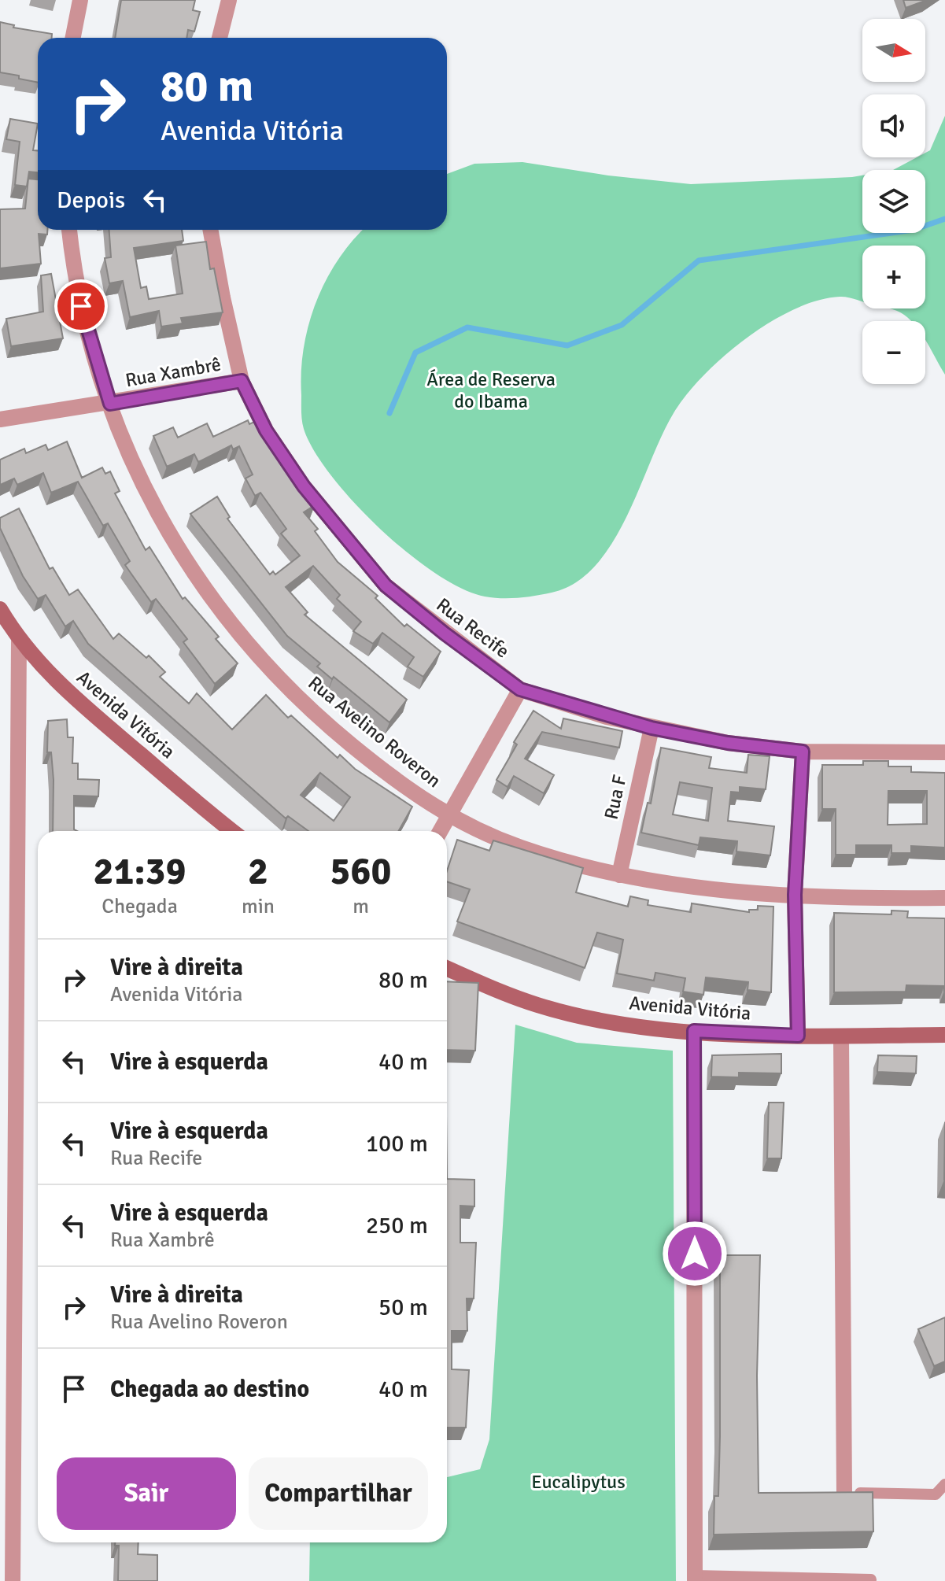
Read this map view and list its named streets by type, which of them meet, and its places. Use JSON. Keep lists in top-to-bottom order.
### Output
{
  "streets": {
    "street": [
      "Rua Xambrê",
      "Rua Recife",
      "Avenida Vitória",
      "Rua Avelino Roveron",
      "Rua F"
    ]
  },
  "crossings": [
    ["Rua Xambrê", "Rua Recife"],
    ["Rua Xambrê", "Rua Avelino Roveron"],
    ["Rua Recife", "Rua F"],
    ["Rua Avelino Roveron", "Rua F"]
  ],
  "parks": ["Área de Reserva do Ibama", "Eucalipytus"],
  "north": "right",
  "page": {
    "map_buttons": ["+", "−"],
    "turn": ["80 m", "Avenida Vitória"],
    "then": "Depois",
    "eta": [
      "21:39",
      "Chegada",
      "2",
      "min",
      "560",
      "m"
    ],
    "list": [
      {
        "name": "Vire à direita",
        "note": "Avenida Vitória",
        "value": "80 m"
      },
      {
        "name": "Vire à esquerda",
        "value": "40 m"
      },
      {
        "name": "Vire à esquerda",
        "note": "Rua Recife",
        "value": "100 m"
      },
      {
        "name": "Vire à esquerda",
        "note": "Rua Xambrê",
        "value": "250 m"
      },
      {
        "name": "Vire à direita",
        "note": "Rua Avelino Roveron",
        "value": "50 m"
      },
      {
        "name": "Chegada ao destino",
        "value": "40 m"
      }
    ],
    "buttons": ["Sair", "Compartilhar"]
  }
}
